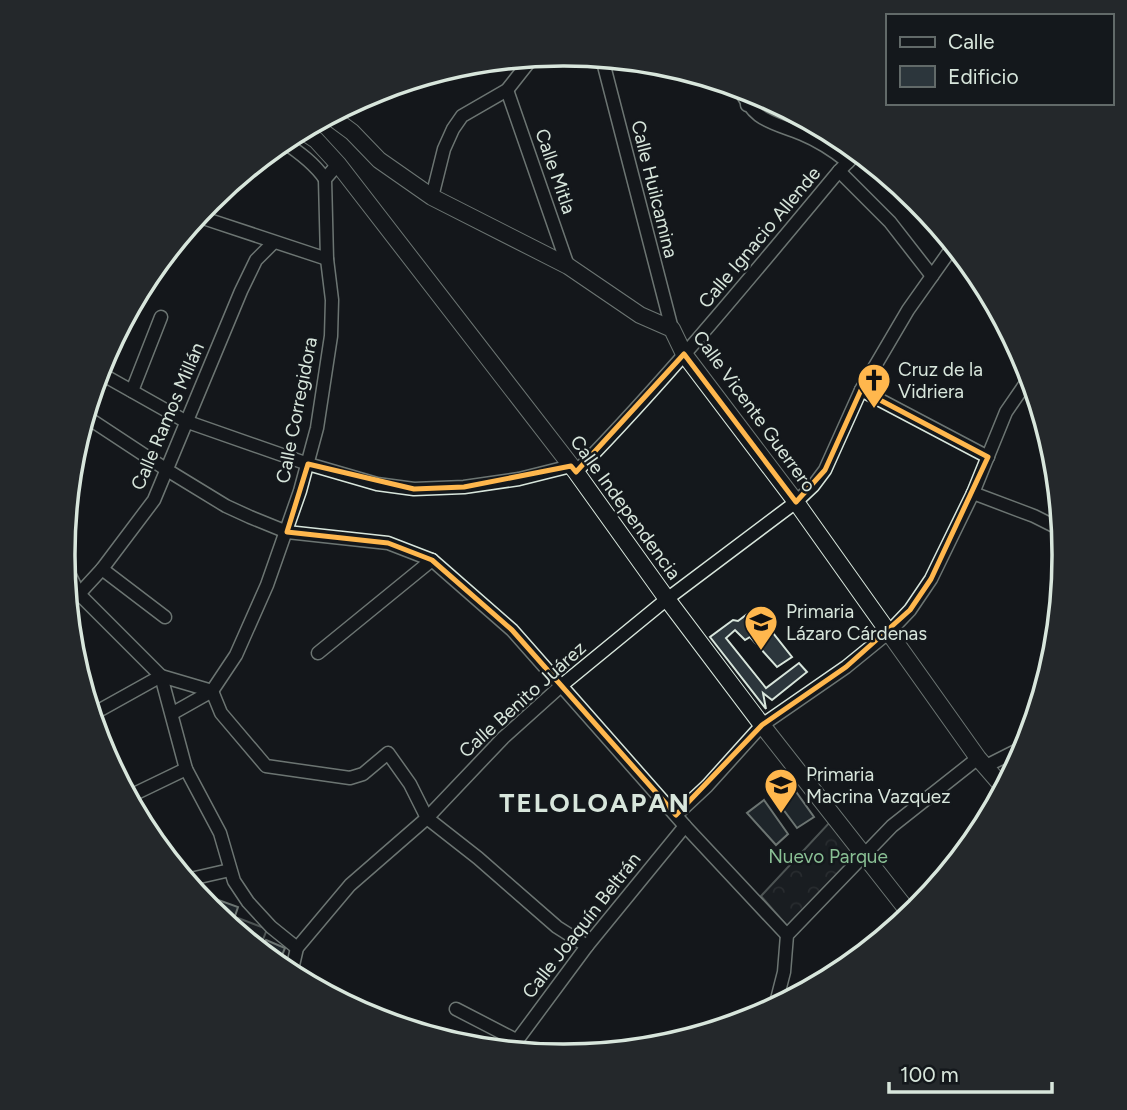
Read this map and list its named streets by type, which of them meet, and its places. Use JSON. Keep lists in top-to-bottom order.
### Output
{
  "streets": {
    "main road": ["Calle Vicente Guerrero", "Calle Independencia"],
    "street": [
      "Calle Mitla",
      "Calle Huilcamina",
      "Calle Ignacio Allende",
      "Calle Corregidora",
      "Calle Ramos Millán",
      "Calle Benito Juárez",
      "Calle Joaquín Beltrán"
    ]
  },
  "crossings": [
    ["Calle Mitla", "Calle Vicente Guerrero"],
    ["Calle Huilcamina", "Calle Vicente Guerrero"],
    ["Calle Ignacio Allende", "Calle Vicente Guerrero"],
    ["Calle Ignacio Allende", "Calle Independencia"],
    ["Calle Vicente Guerrero", "Calle Benito Juárez"],
    ["Calle Independencia", "Calle Benito Juárez"]
  ],
  "districts": ["TELOLOAPAN"],
  "parks": ["Nuevo Parque"],
  "places": {
    "church": ["Cruz de la Vidriera"],
    "school or university": ["Primaria Lázaro Cárdenas", "Primaria Macrina Vazquez"]
  },
  "legend": ["Calle", "Edificio"],
  "scale_bar": "100 m"
}
